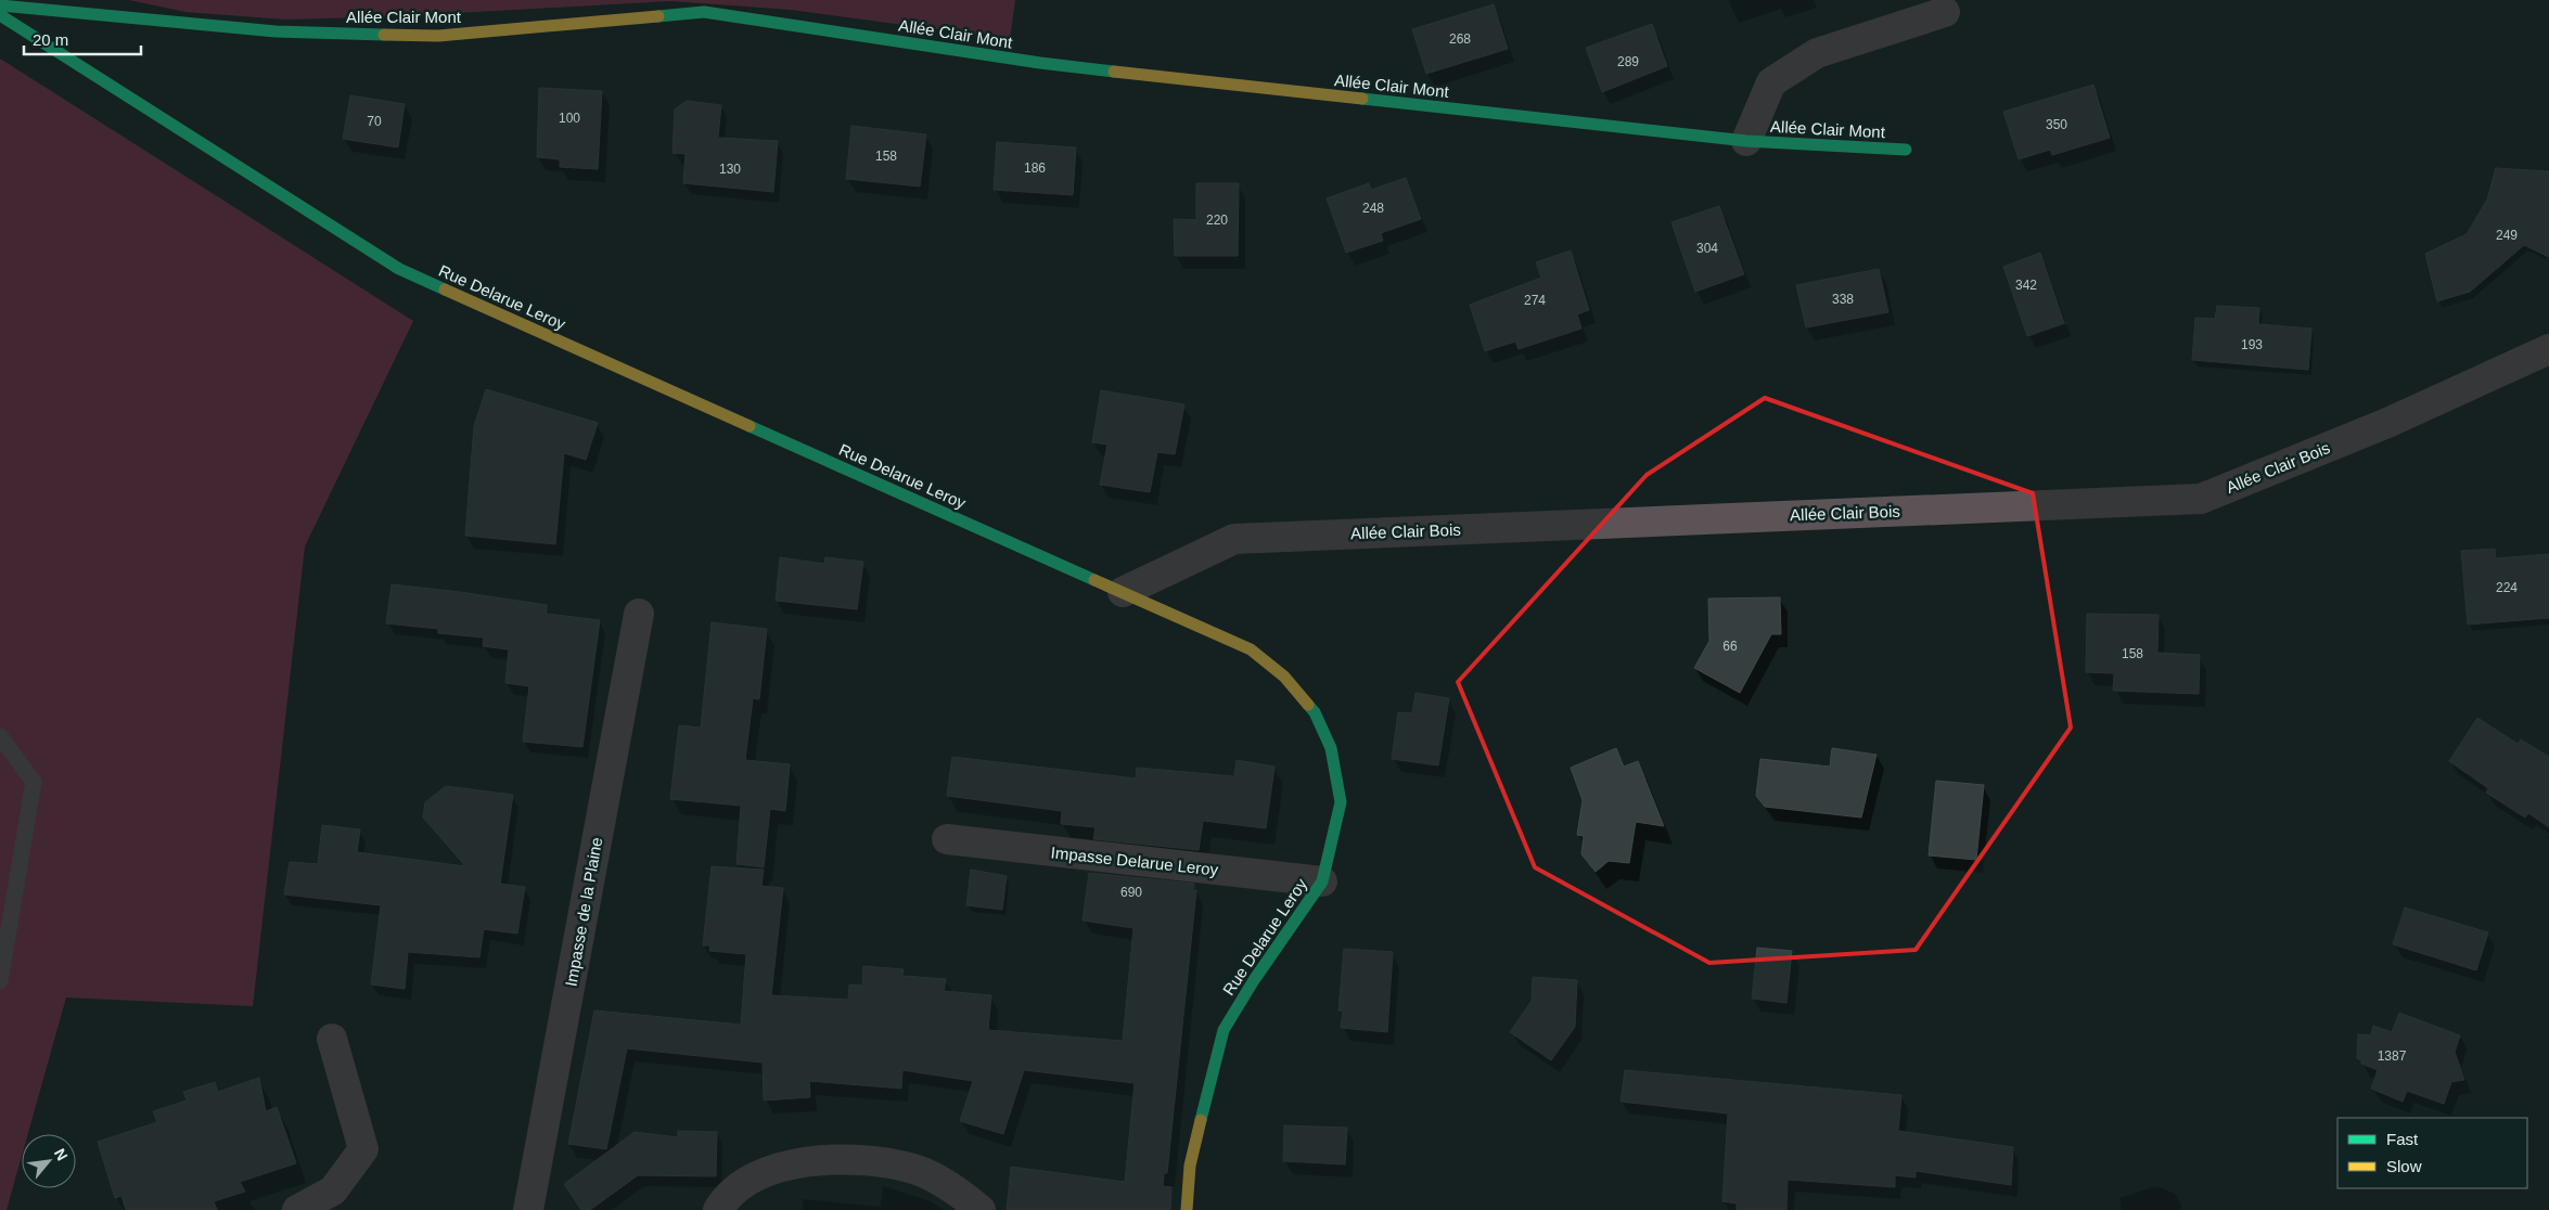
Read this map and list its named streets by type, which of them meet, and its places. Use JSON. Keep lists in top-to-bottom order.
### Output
{
  "streets": {
    "street": [
      "Allée Clair Mont",
      "Rue Delarue Leroy",
      "Allée Clair Bois",
      "Impasse Delarue Leroy",
      "Impasse de la Plaine"
    ]
  },
  "crossings": [
    ["Rue Delarue Leroy", "Allée Clair Bois"],
    ["Rue Delarue Leroy", "Impasse Delarue Leroy"]
  ],
  "house_numbers": [
    "268",
    "289",
    "100",
    "70",
    "350",
    "158",
    "186",
    "130",
    "248",
    "220",
    "249",
    "304",
    "342",
    "338",
    "274",
    "193",
    "224",
    "66",
    "158",
    "690",
    "1387"
  ],
  "legend": ["Fast", "Slow"],
  "scale_bar": "20 m",
  "north": "top right"
}
